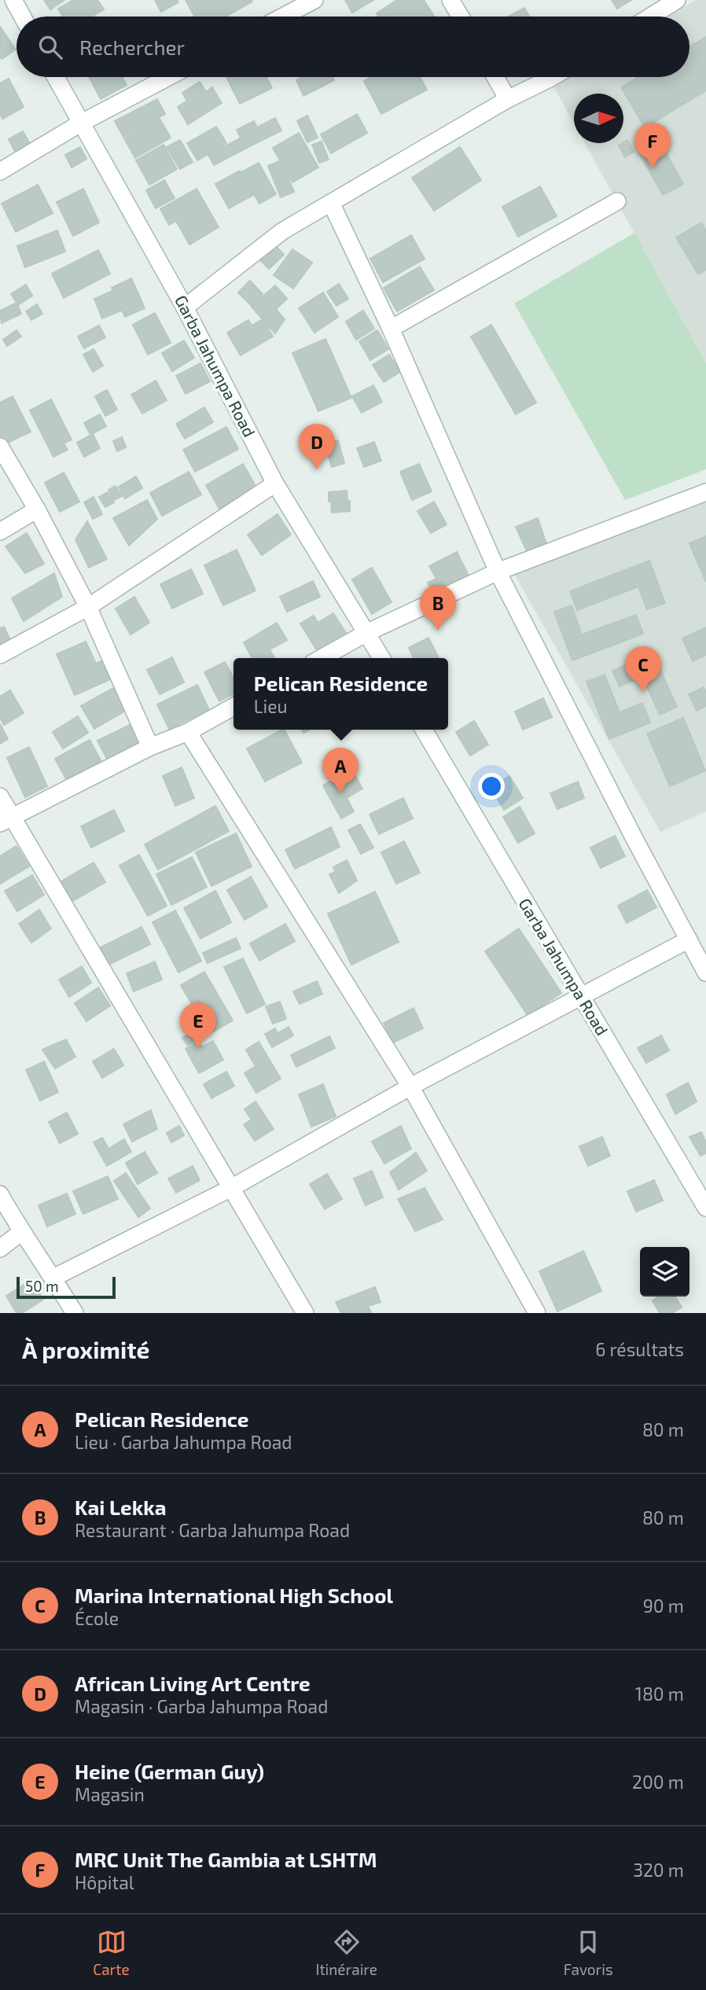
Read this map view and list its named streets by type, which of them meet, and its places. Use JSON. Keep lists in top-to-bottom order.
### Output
{
  "streets": {
    "street": ["Garba Jahumpa Road"]
  },
  "scale_bar": "50 m",
  "north": "right",
  "page": {
    "search": "Rechercher",
    "pins": [
      "F",
      "D",
      "B",
      "C",
      "A",
      "E"
    ],
    "popup": ["Pelican Residence", "Lieu"],
    "scale": "50 m",
    "heading": ["À proximité", "6 résultats"],
    "list": [
      {
        "mark": "A",
        "name": "Pelican Residence",
        "note": "Lieu · Garba Jahumpa Road",
        "value": "80 m"
      },
      {
        "mark": "B",
        "name": "Kai Lekka",
        "note": "Restaurant · Garba Jahumpa Road",
        "value": "80 m"
      },
      {
        "mark": "C",
        "name": "Marina International High School",
        "note": "École",
        "value": "90 m"
      },
      {
        "mark": "D",
        "name": "African Living Art Centre",
        "note": "Magasin · Garba Jahumpa Road",
        "value": "180 m"
      },
      {
        "mark": "E",
        "name": "Heine (German Guy)",
        "note": "Magasin",
        "value": "200 m"
      },
      {
        "mark": "F",
        "name": "MRC Unit The Gambia at LSHTM",
        "note": "Hôpital",
        "value": "320 m"
      }
    ],
    "nav": ["Carte", "Itinéraire", "Favoris"]
  }
}
